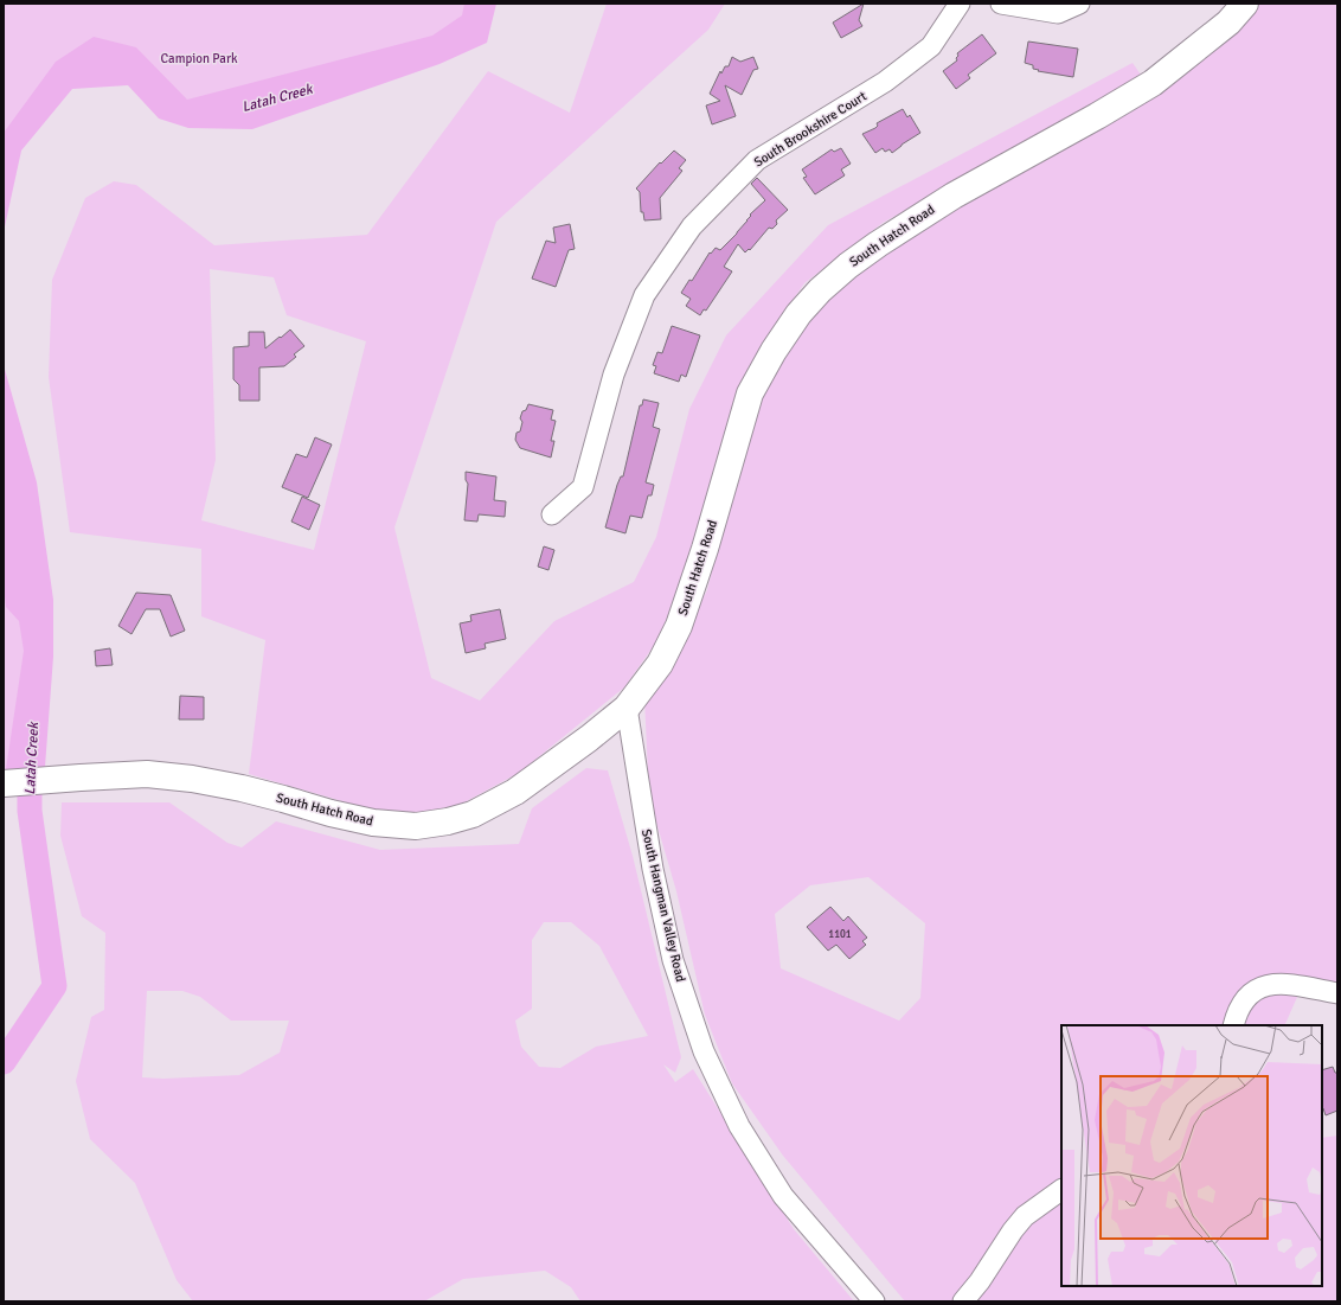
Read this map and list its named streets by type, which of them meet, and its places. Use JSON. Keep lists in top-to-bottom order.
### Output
{
  "streets": {
    "main road": ["South Hatch Road"],
    "street": ["South Brookshire Court", "South Hangman Valley Road"]
  },
  "crossings": [
    ["South Hatch Road", "South Hangman Valley Road"]
  ],
  "water": ["Latah Creek"],
  "parks": ["Campion Park"],
  "house_numbers": ["1101"]
}
